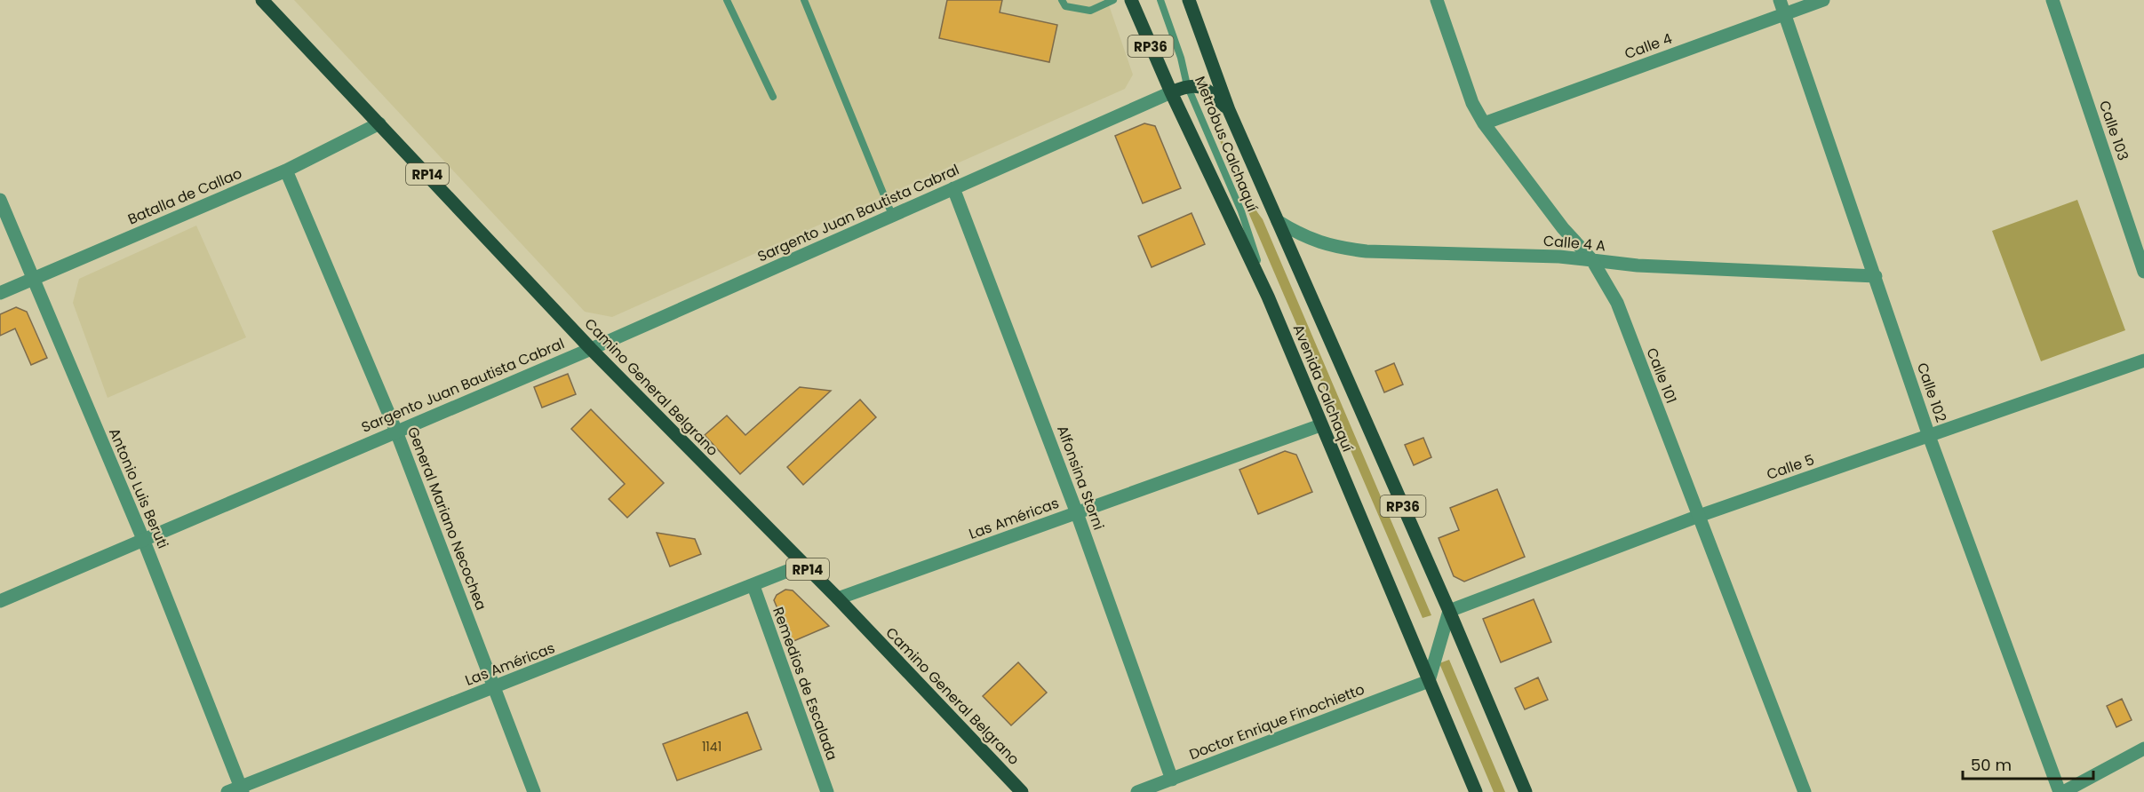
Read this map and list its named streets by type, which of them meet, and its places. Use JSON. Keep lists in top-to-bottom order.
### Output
{
  "streets": {
    "main road": [
      "RP36",
      "RP14",
      "Camino General Belgrano",
      "Avenida Calchaquí"
    ],
    "street": [
      "Calle 4",
      "Calle 103",
      "Batalla de Callao",
      "Sargento Juan Bautista Cabral",
      "Calle 4 A",
      "Calle 101",
      "Calle 102",
      "Calle 5",
      "Alfonsina Storni",
      "Antonio Luis Beruti",
      "General Mariano Necochea",
      "Las Américas",
      "Remedios de Escalada",
      "Doctor Enrique Finochietto"
    ],
    "lane": ["Metrobus Calchaquí"]
  },
  "crossings": [
    ["Calle 4", "Calle 101"],
    ["Calle 4", "Calle 102"],
    ["Metrobus Calchaquí", "Avenida Calchaquí"],
    ["Batalla de Callao", "Camino General Belgrano"],
    ["Batalla de Callao", "Antonio Luis Beruti"],
    ["Batalla de Callao", "General Mariano Necochea"],
    ["Sargento Juan Bautista Cabral", "Camino General Belgrano"],
    ["Sargento Juan Bautista Cabral", "Avenida Calchaquí"],
    ["Sargento Juan Bautista Cabral", "Alfonsina Storni"],
    ["Sargento Juan Bautista Cabral", "Antonio Luis Beruti"],
    ["Sargento Juan Bautista Cabral", "General Mariano Necochea"],
    ["Calle 4 A", "Calle 101"],
    ["Calle 4 A", "Avenida Calchaquí"],
    ["Calle 4 A", "Calle 102"],
    ["Calle 101", "Calle 5"],
    ["Camino General Belgrano", "Las Américas"],
    ["Avenida Calchaquí", "Calle 5"],
    ["Avenida Calchaquí", "Las Américas"],
    ["Avenida Calchaquí", "Doctor Enrique Finochietto"],
    ["Calle 102", "Calle 5"],
    ["Alfonsina Storni", "Las Américas"],
    ["Alfonsina Storni", "Doctor Enrique Finochietto"],
    ["Antonio Luis Beruti", "Las Américas"],
    ["General Mariano Necochea", "Las Américas"],
    ["Las Américas", "Remedios de Escalada"]
  ],
  "house_numbers": ["1141"],
  "scale_bar": "50 m"
}
